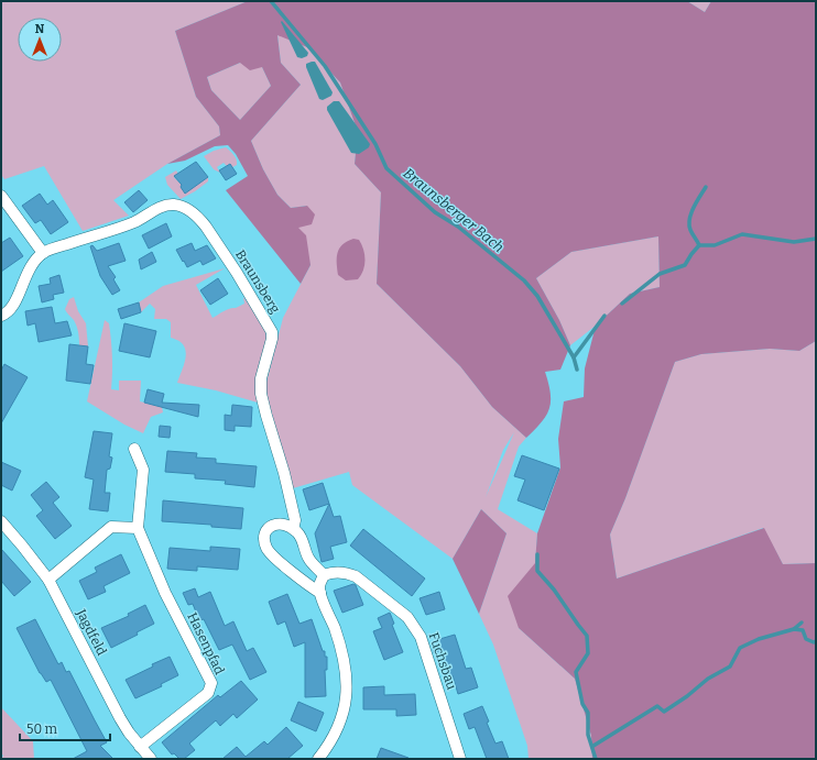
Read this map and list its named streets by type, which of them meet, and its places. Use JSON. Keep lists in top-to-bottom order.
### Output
{
  "streets": {
    "street": [
      "Braunsberg",
      "Jagdfeld",
      "Hasenpfad",
      "Fuchsbau"
    ]
  },
  "crossings": [
    ["Jagdfeld", "Hasenpfad"]
  ],
  "water": ["Braunsberger Bach"],
  "scale_bar": "50 m",
  "north": "top"
}
